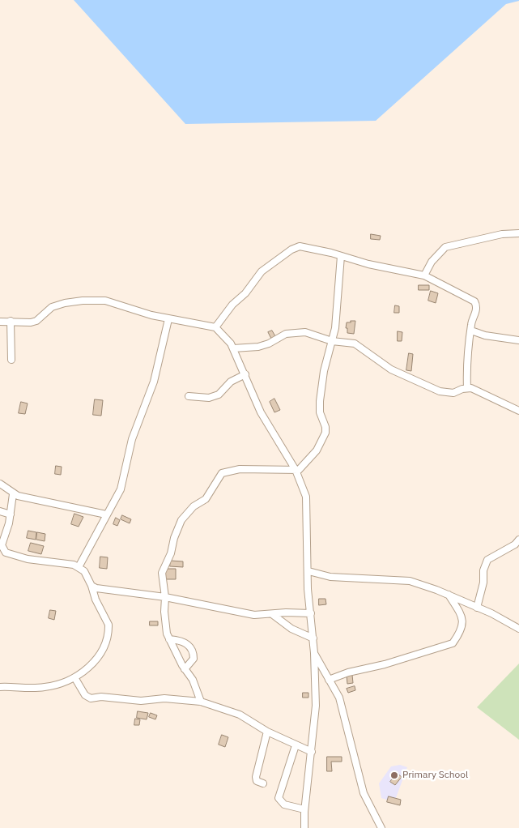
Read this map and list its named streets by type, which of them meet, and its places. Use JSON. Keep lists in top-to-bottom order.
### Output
{
  "places": ["Primary School"]
}
